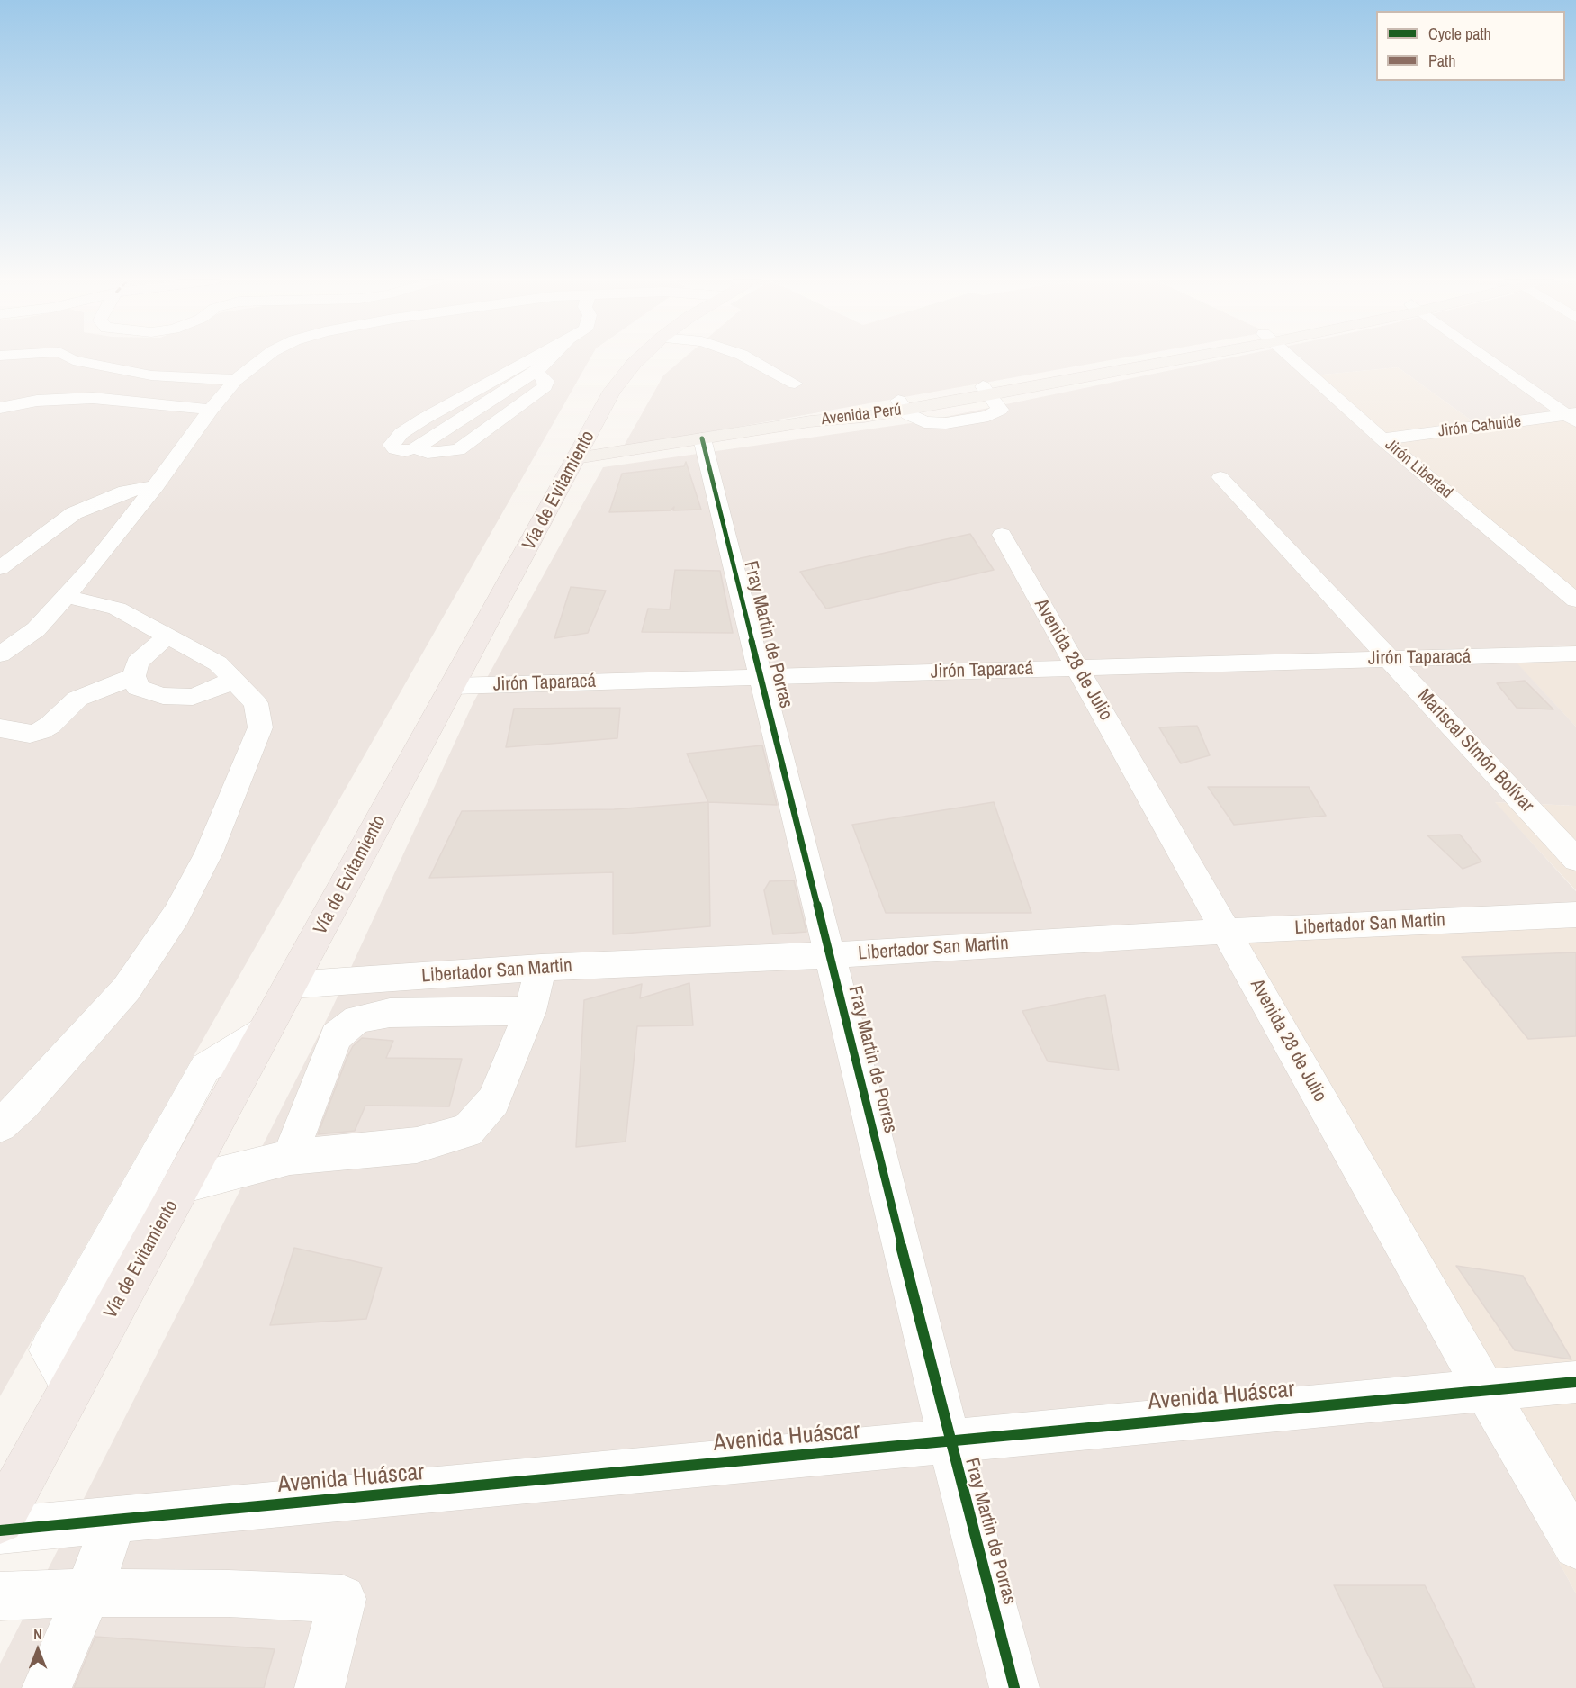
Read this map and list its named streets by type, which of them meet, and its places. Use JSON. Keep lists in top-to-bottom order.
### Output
{
  "streets": {
    "highway": ["Vía de Evitamiento"],
    "main road": ["Avenida Perú"],
    "street": [
      "Jirón Cahuide",
      "Jirón Libertad",
      "Fray Martin de Porras",
      "Jirón Taparacá",
      "Avenida 28 de Julio",
      "Mariscal SImón Bolívar",
      "Libertador San Martin",
      "Avenida Huáscar"
    ]
  },
  "crossings": [
    ["Avenida Perú", "Vía de Evitamiento"],
    ["Avenida Perú", "Fray Martin de Porras"],
    ["Jirón Cahuide", "Jirón Libertad"],
    ["Vía de Evitamiento", "Jirón Taparacá"],
    ["Vía de Evitamiento", "Libertador San Martin"],
    ["Fray Martin de Porras", "Jirón Taparacá"],
    ["Fray Martin de Porras", "Libertador San Martin"],
    ["Fray Martin de Porras", "Avenida Huáscar"],
    ["Jirón Taparacá", "Avenida 28 de Julio"],
    ["Jirón Taparacá", "Mariscal SImón Bolívar"],
    ["Avenida 28 de Julio", "Libertador San Martin"],
    ["Avenida 28 de Julio", "Avenida Huáscar"]
  ],
  "legend": ["Cycle path", "Path"],
  "north": "top"
}
